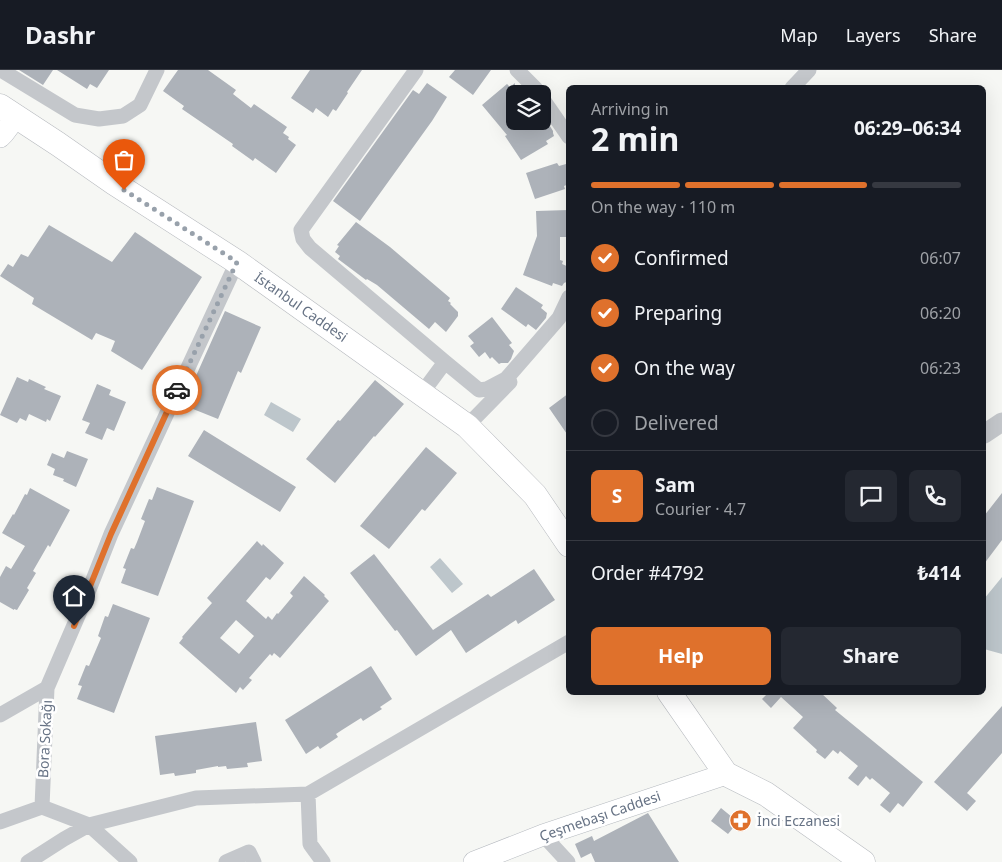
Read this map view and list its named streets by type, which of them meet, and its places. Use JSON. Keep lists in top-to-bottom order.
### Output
{
  "streets": {
    "main road": ["İstanbul Caddesi", "Çeşmebaşı Caddesi"],
    "street": ["Bora Sokağı"]
  },
  "crossings": [
    ["İstanbul Caddesi", "Bora Sokağı"]
  ],
  "places": {
    "pharmacy": ["İnci Eczanesi"]
  },
  "page": {
    "header": "Dashr",
    "nav": ["Map", "Layers", "Share"],
    "heading": ["2 min", "Arriving in", "06:29–06:34"],
    "panel": [
      "Sam",
      "Courier · 4.7",
      "Order #4792",
      "₺414"
    ],
    "bar": "On the way · 110 m",
    "list": [
      ["Confirmed", "06:07"],
      ["Preparing", "06:20"],
      ["On the way", "06:23"],
      "Delivered"
    ],
    "round": "S",
    "buttons": ["Help", "Share"]
  }
}
